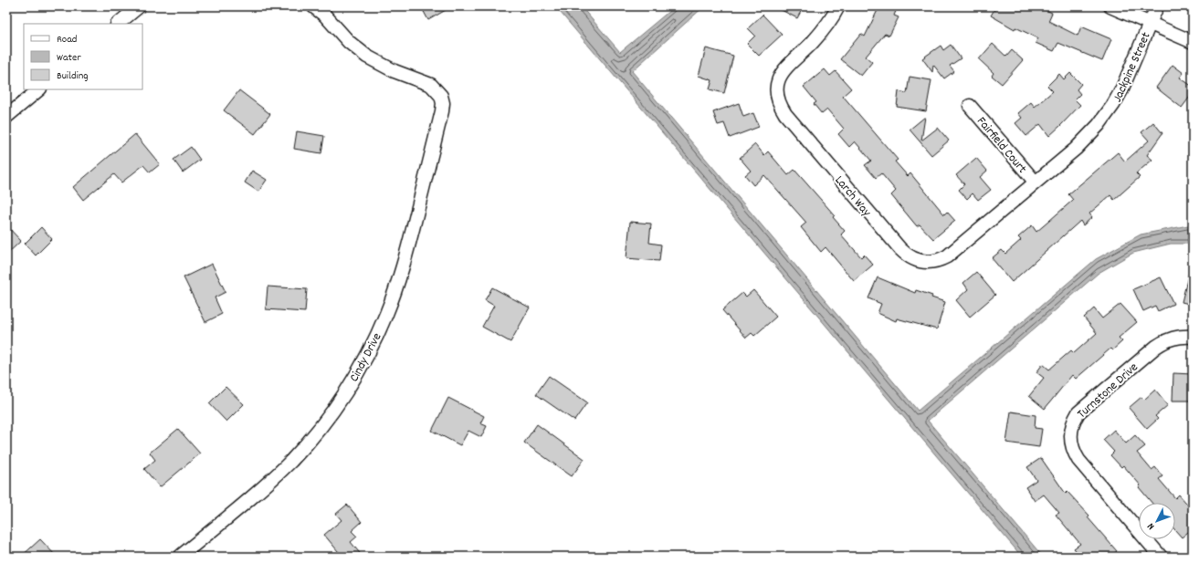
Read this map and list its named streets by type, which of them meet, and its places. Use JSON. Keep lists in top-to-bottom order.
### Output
{
  "streets": {
    "street": [
      "Jackpine Street",
      "Fairfield Court",
      "Larch Way",
      "Cindy Drive",
      "Turnstone Drive"
    ]
  },
  "crossings": [
    ["Jackpine Street", "Fairfield Court"],
    ["Jackpine Street", "Larch Way"],
    ["Fairfield Court", "Larch Way"]
  ],
  "legend": ["Road", "Water", "Building"],
  "north": "bottom left"
}
